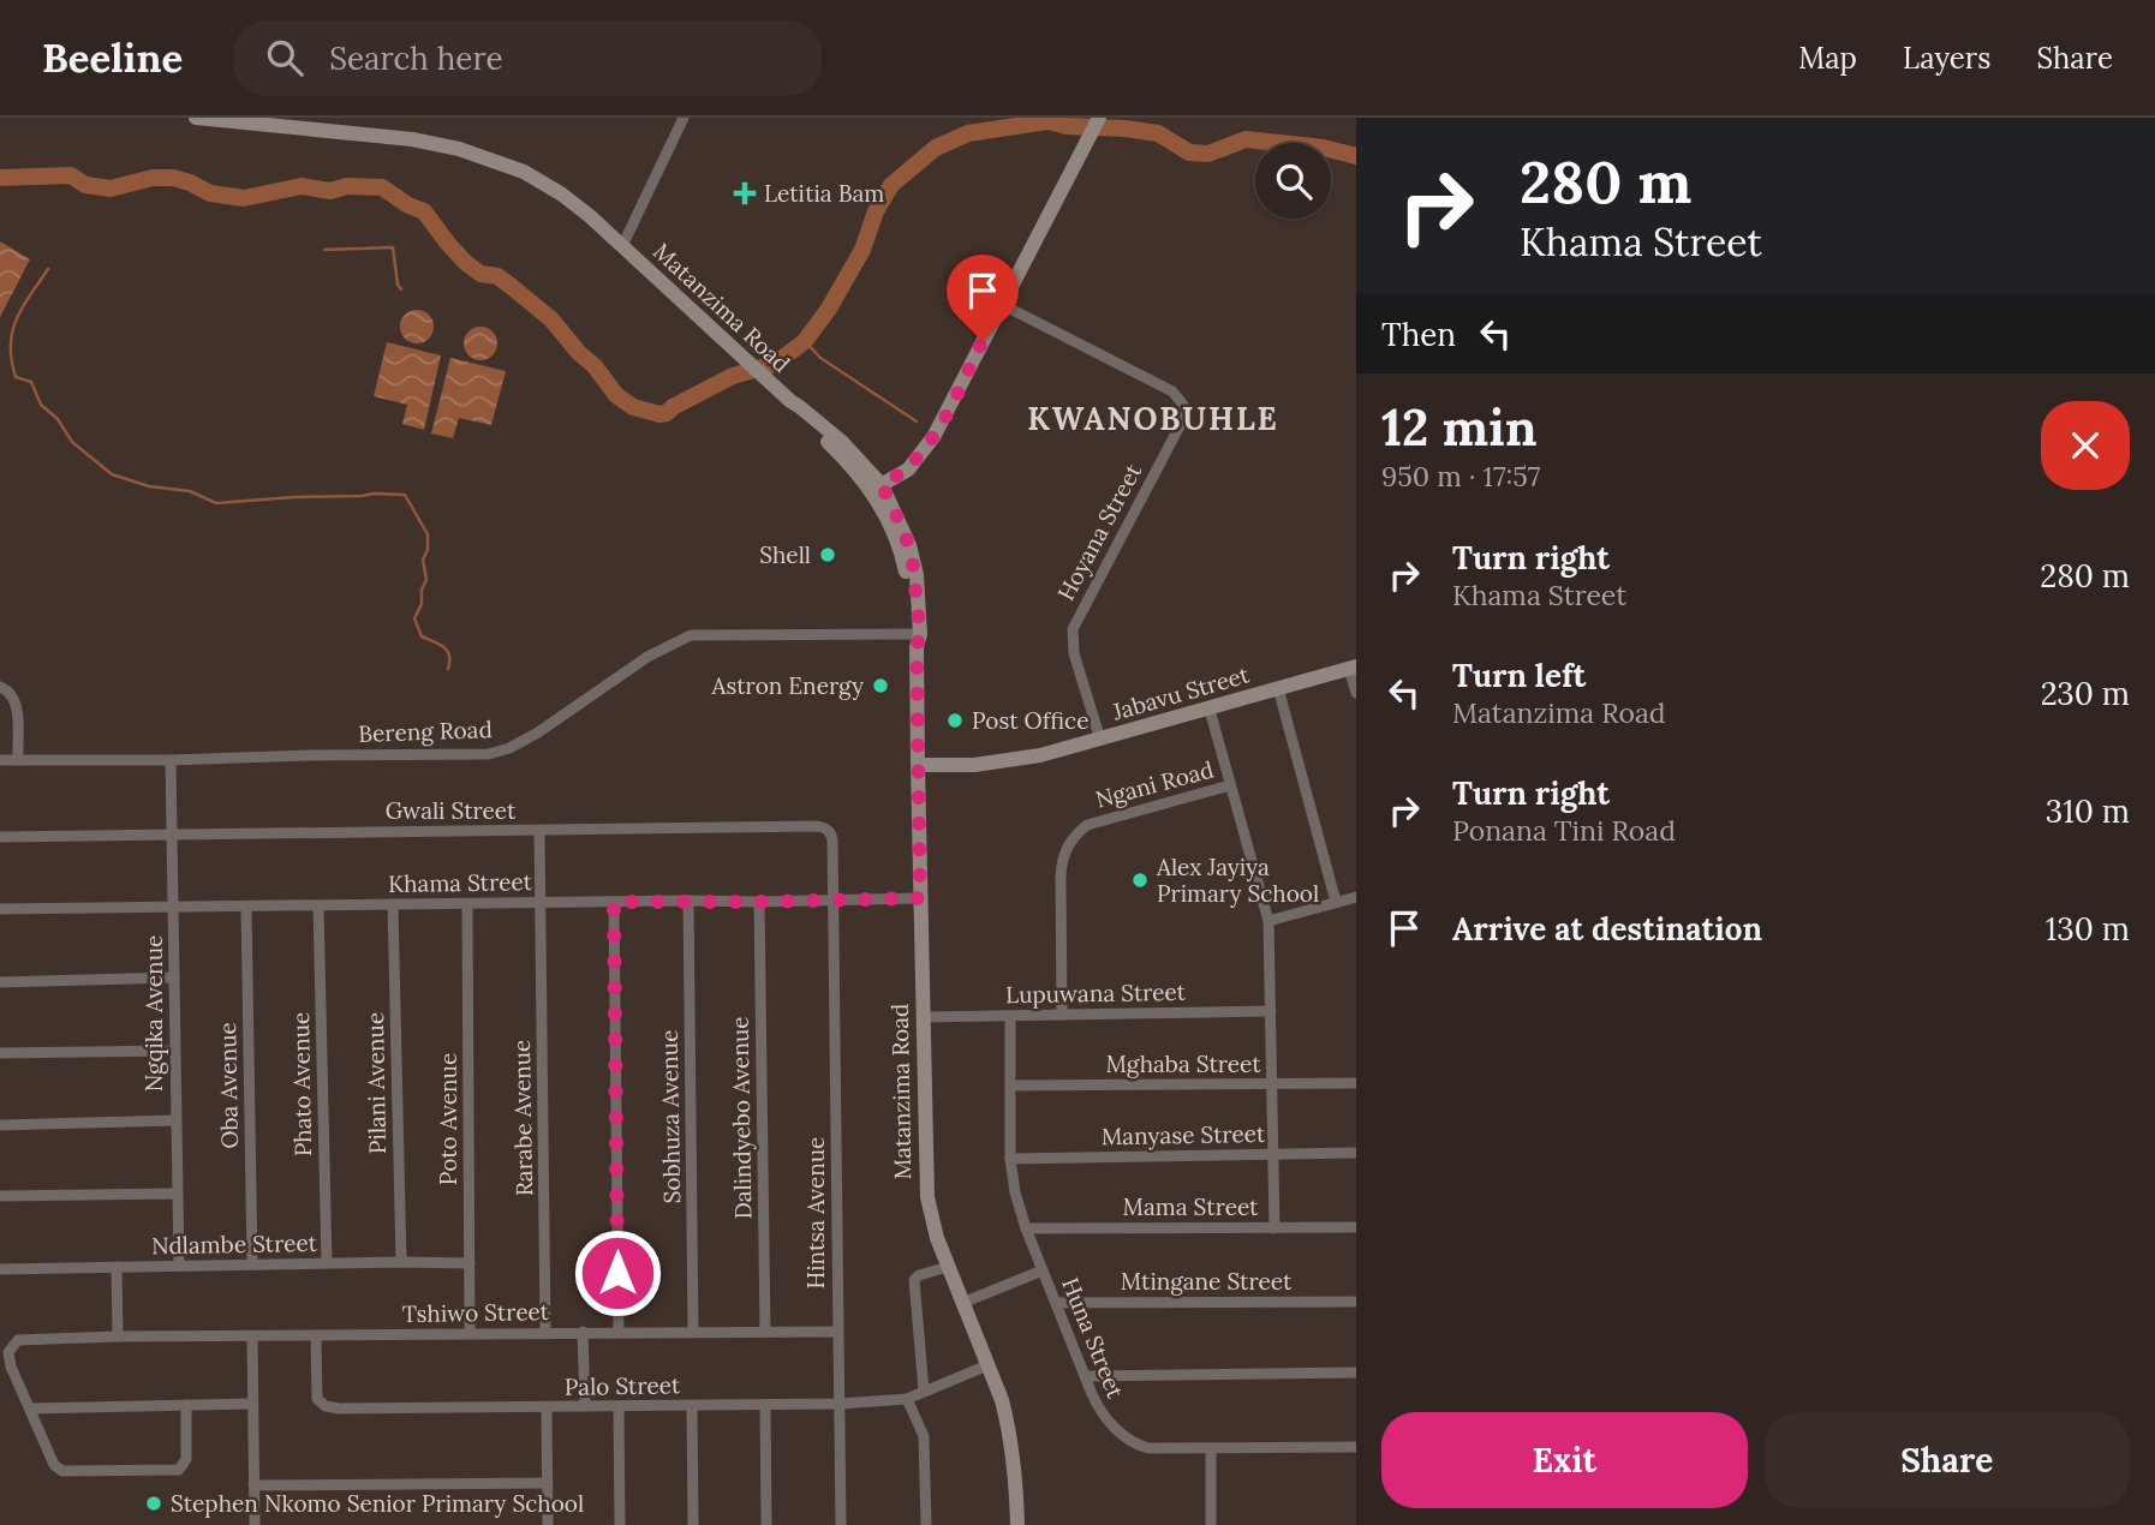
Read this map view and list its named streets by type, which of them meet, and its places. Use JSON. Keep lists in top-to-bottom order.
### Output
{
  "streets": {
    "street": [
      "Matanzima Road",
      "Hoyana Street",
      "Jabavu Street",
      "Bereng Road",
      "Ngani Road",
      "Gwali Street",
      "Khama Street",
      "Lupuwana Street",
      "Ngqika Avenue",
      "Mghaba Street",
      "Pilani Avenue",
      "Phato Avenue",
      "Oba Avenue",
      "Sobhuza Avenue",
      "Rarabe Avenue",
      "Dalindyebo Avenue",
      "Poto Avenue",
      "Manyase Street",
      "Mama Street",
      "Hintsa Avenue",
      "Ndlambe Street",
      "Mtingane Street",
      "Tshiwo Street",
      "Huna Street",
      "Palo Street"
    ]
  },
  "crossings": [
    ["Matanzima Road", "Jabavu Street"],
    ["Matanzima Road", "Bereng Road"],
    ["Matanzima Road", "Khama Street"],
    ["Matanzima Road", "Lupuwana Street"],
    ["Matanzima Road", "Palo Street"],
    ["Hoyana Street", "Jabavu Street"],
    ["Bereng Road", "Ngqika Avenue"],
    ["Ngani Road", "Lupuwana Street"],
    ["Gwali Street", "Khama Street"],
    ["Gwali Street", "Ngqika Avenue"],
    ["Gwali Street", "Rarabe Avenue"],
    ["Gwali Street", "Hintsa Avenue"],
    ["Khama Street", "Ngqika Avenue"],
    ["Khama Street", "Pilani Avenue"],
    ["Khama Street", "Phato Avenue"],
    ["Khama Street", "Oba Avenue"],
    ["Khama Street", "Sobhuza Avenue"],
    ["Khama Street", "Rarabe Avenue"],
    ["Khama Street", "Dalindyebo Avenue"],
    ["Khama Street", "Poto Avenue"],
    ["Khama Street", "Hintsa Avenue"],
    ["Lupuwana Street", "Huna Street"],
    ["Ngqika Avenue", "Ndlambe Street"],
    ["Mghaba Street", "Huna Street"],
    ["Pilani Avenue", "Ndlambe Street"],
    ["Phato Avenue", "Ndlambe Street"],
    ["Oba Avenue", "Ndlambe Street"],
    ["Sobhuza Avenue", "Tshiwo Street"],
    ["Rarabe Avenue", "Tshiwo Street"],
    ["Dalindyebo Avenue", "Tshiwo Street"],
    ["Poto Avenue", "Ndlambe Street"],
    ["Poto Avenue", "Tshiwo Street"],
    ["Manyase Street", "Huna Street"],
    ["Mama Street", "Huna Street"],
    ["Hintsa Avenue", "Tshiwo Street"],
    ["Hintsa Avenue", "Palo Street"],
    ["Mtingane Street", "Huna Street"],
    ["Tshiwo Street", "Palo Street"]
  ],
  "districts": ["KWANOBUHLE"],
  "places": {
    "health": ["Letitia Bam"],
    "other": [
      "Shell",
      "Astron Energy",
      "Post Office",
      "Alex Jayiya Primary School",
      "Stephen Nkomo Senior Primary School"
    ]
  },
  "page": {
    "header": "Beeline",
    "search": "Search here",
    "nav": ["Map", "Layers", "Share"],
    "turn": ["280 m", "Khama Street"],
    "then": "Then",
    "heading": ["12 min", "950 m · 17:57"],
    "list": [
      {
        "name": "Turn right",
        "note": "Khama Street",
        "value": "280 m"
      },
      {
        "name": "Turn left",
        "note": "Matanzima Road",
        "value": "230 m"
      },
      {
        "name": "Turn right",
        "note": "Ponana Tini Road",
        "value": "310 m"
      },
      {
        "name": "Arrive at destination",
        "value": "130 m"
      }
    ],
    "buttons": ["Exit", "Share"]
  }
}
